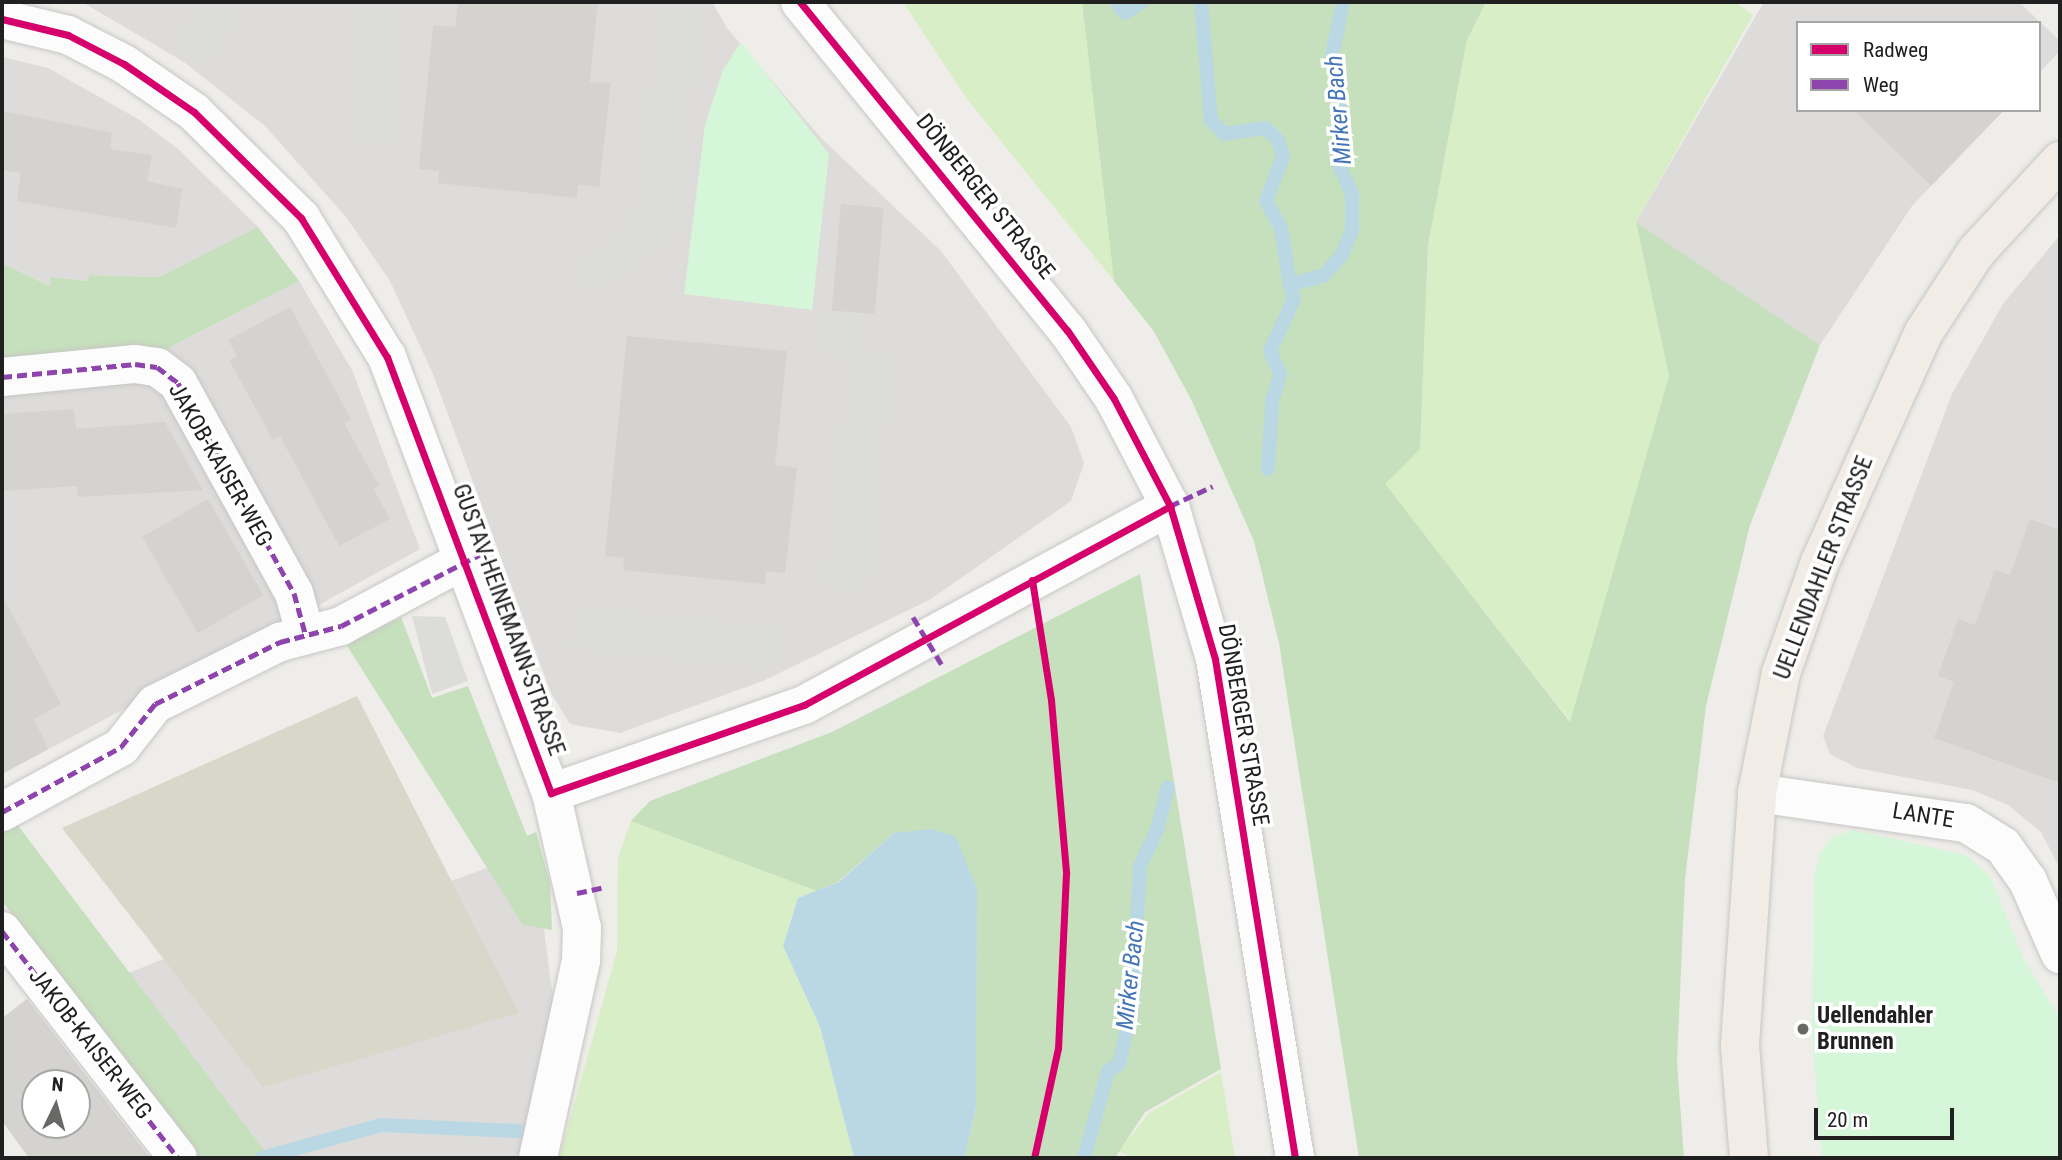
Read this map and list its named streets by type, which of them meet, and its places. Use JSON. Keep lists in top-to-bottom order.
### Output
{
  "streets": {
    "main road": ["UELLENDAHLER STRASSE"],
    "street": [
      "DÖNBERGER STRASSE",
      "JAKOB-KAISER-WEG",
      "GUSTAV-HEINEMANN-STRASSE",
      "LANTE"
    ]
  },
  "crossings": [
    ["DÖNBERGER STRASSE", "GUSTAV-HEINEMANN-STRASSE"],
    ["UELLENDAHLER STRASSE", "LANTE"]
  ],
  "water": ["Mirker Bach"],
  "places": ["Uellendahler Brunnen"],
  "legend": ["Radweg", "Weg"],
  "scale_bar": "20 m",
  "north": "top"
}
